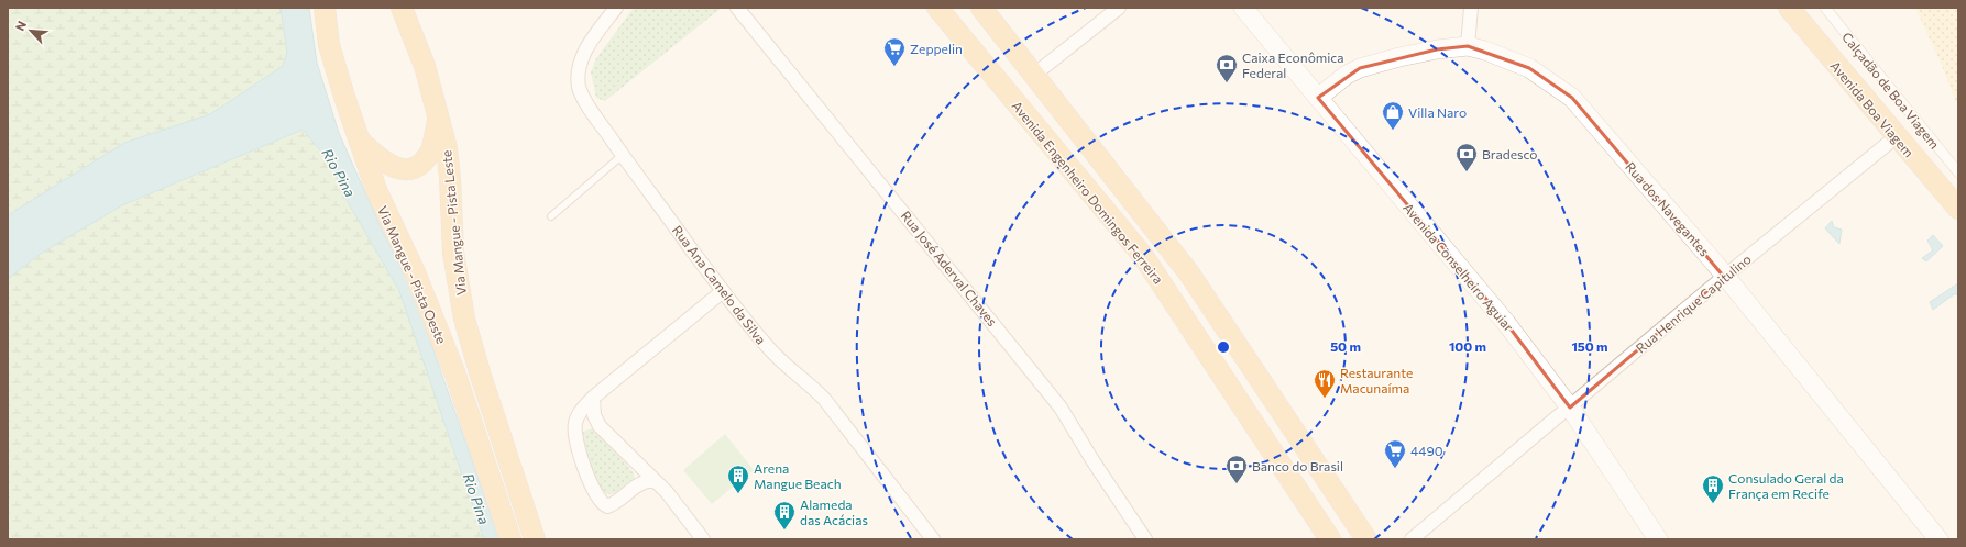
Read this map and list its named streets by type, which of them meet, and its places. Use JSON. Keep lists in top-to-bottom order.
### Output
{
  "streets": {
    "main road": [
      "Avenida Boa Viagem",
      "Avenida Engenheiro Domingos Ferreira",
      "Rua dos Navegantes",
      "Via Mangue - Pista Leste",
      "Avenida Conselheiro Aguiar",
      "Via Mangue - Pista Oeste"
    ],
    "street": [
      "Calçadão de Boa Viagem",
      "Rua José Aderval Chaves",
      "Rua Ana Camelo da Silva",
      "Rua Henrique Capitulino"
    ]
  },
  "crossings": [
    ["Avenida Boa Viagem", "Rua Henrique Capitulino"],
    ["Rua dos Navegantes", "Avenida Conselheiro Aguiar"],
    ["Rua dos Navegantes", "Rua Henrique Capitulino"],
    ["Avenida Conselheiro Aguiar", "Rua Henrique Capitulino"]
  ],
  "water": ["Rio Pina"],
  "places": {
    "supermarket": ["Zeppelin", "4490"],
    "bank": ["Caixa Econômica Federal", "Bradesco", "Banco do Brasil"],
    "shop": ["Villa Naro"],
    "restaurant": ["Restaurante Macunaíma"],
    "building": ["Arena Mangue Beach", "Consulado Geral da França em Recife", "Alameda das Acácias"]
  },
  "north": "top left",
  "rings": ["50 m", "100 m", "150 m"]
}
